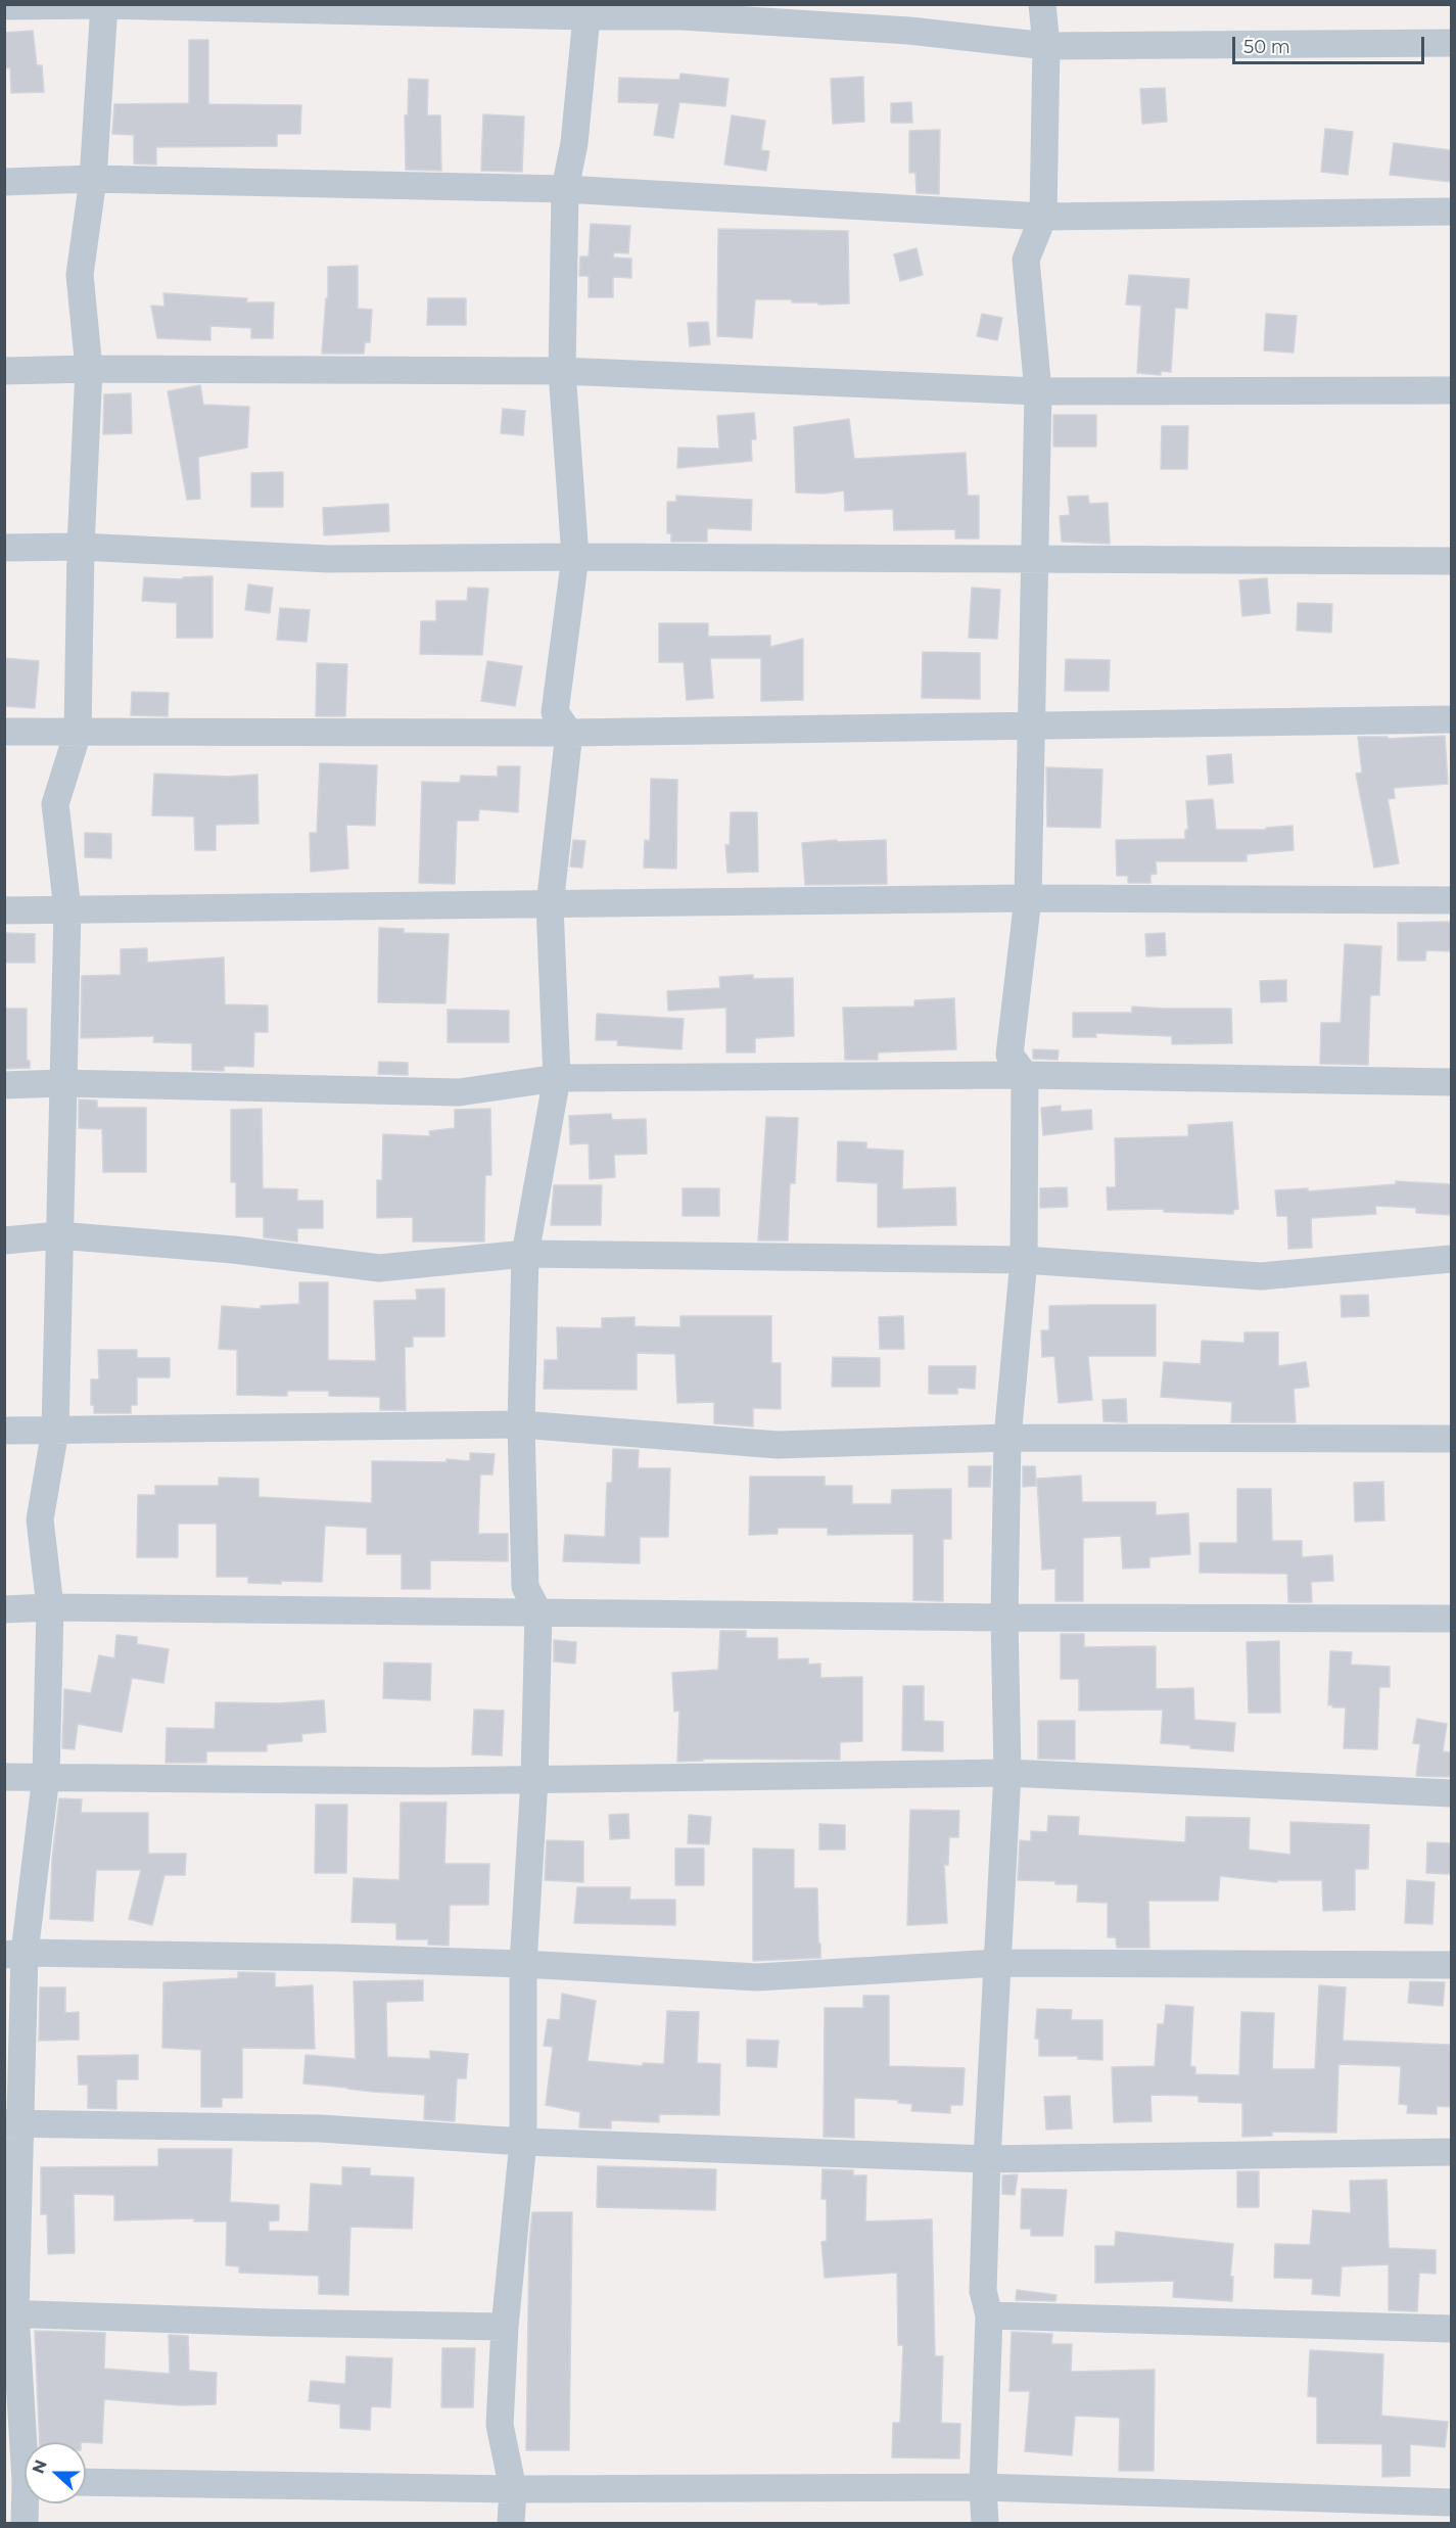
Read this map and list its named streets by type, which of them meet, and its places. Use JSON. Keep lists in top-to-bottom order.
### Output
{
  "scale_bar": "50 m",
  "north": "left"
}
